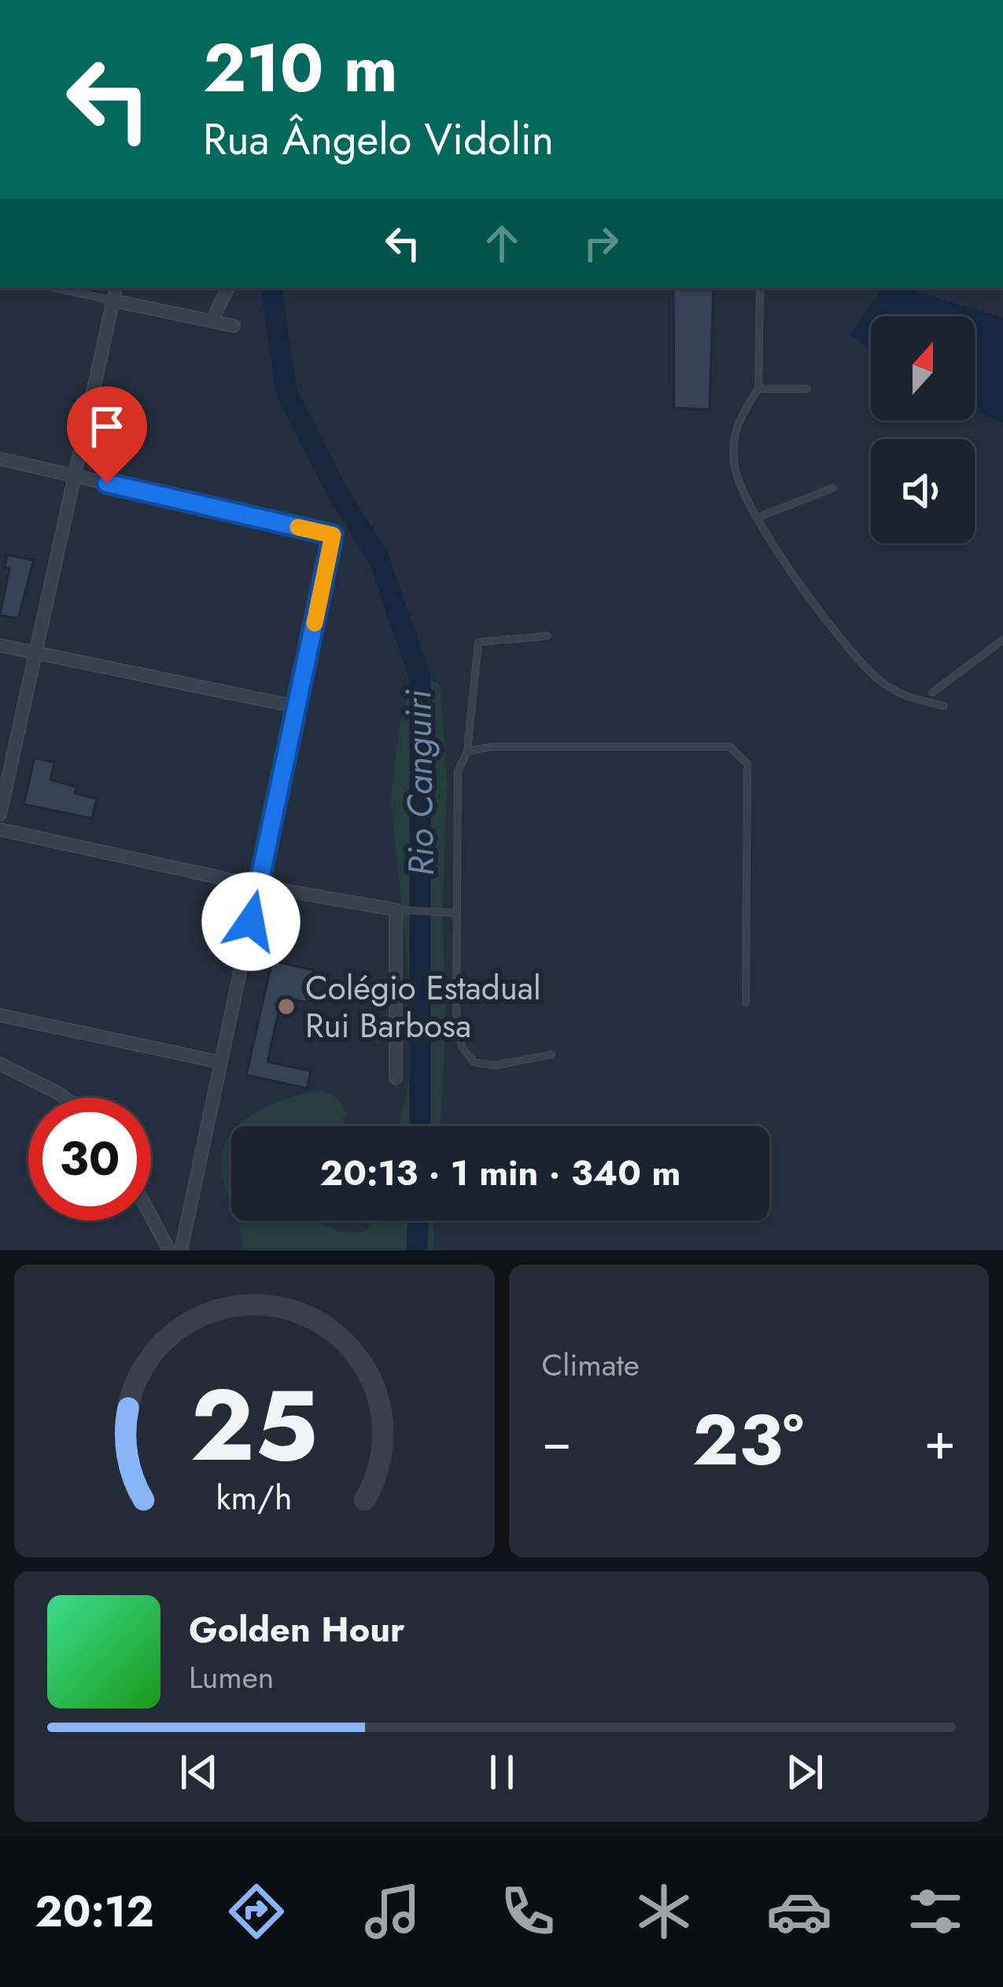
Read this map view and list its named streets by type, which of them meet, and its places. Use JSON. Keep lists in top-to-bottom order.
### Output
{
  "water": ["Rio Canguiri"],
  "places": ["Colégio Estadual Rui Barbosa"],
  "north": "top",
  "page": {
    "turn": ["210 m", "Rua Ângelo Vidolin"],
    "limit": "30",
    "trip": "20:13 · 1 min · 340 m",
    "tile": "Climate",
    "heat": ["−", "23°", "+"],
    "song": ["Golden Hour", "Lumen"],
    "tabs": "20:12",
    "gauge": ["25", "km/h"]
  }
}
